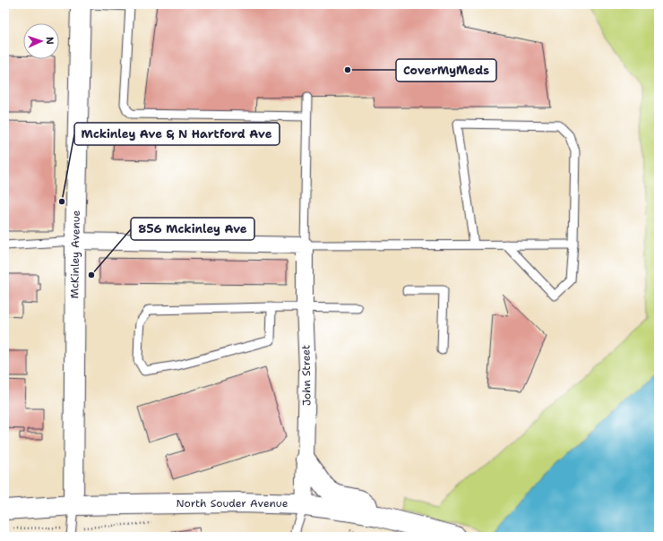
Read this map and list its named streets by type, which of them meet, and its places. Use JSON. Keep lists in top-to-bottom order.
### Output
{
  "streets": {
    "main road": ["McKinley Avenue", "North Souder Avenue"],
    "street": ["John Street"]
  },
  "crossings": [
    ["McKinley Avenue", "North Souder Avenue"],
    ["John Street", "North Souder Avenue"]
  ],
  "places": ["CoverMyMeds", "Mckinley Ave & N Hartford Ave", "856 Mckinley Ave"],
  "north": "right"
}
